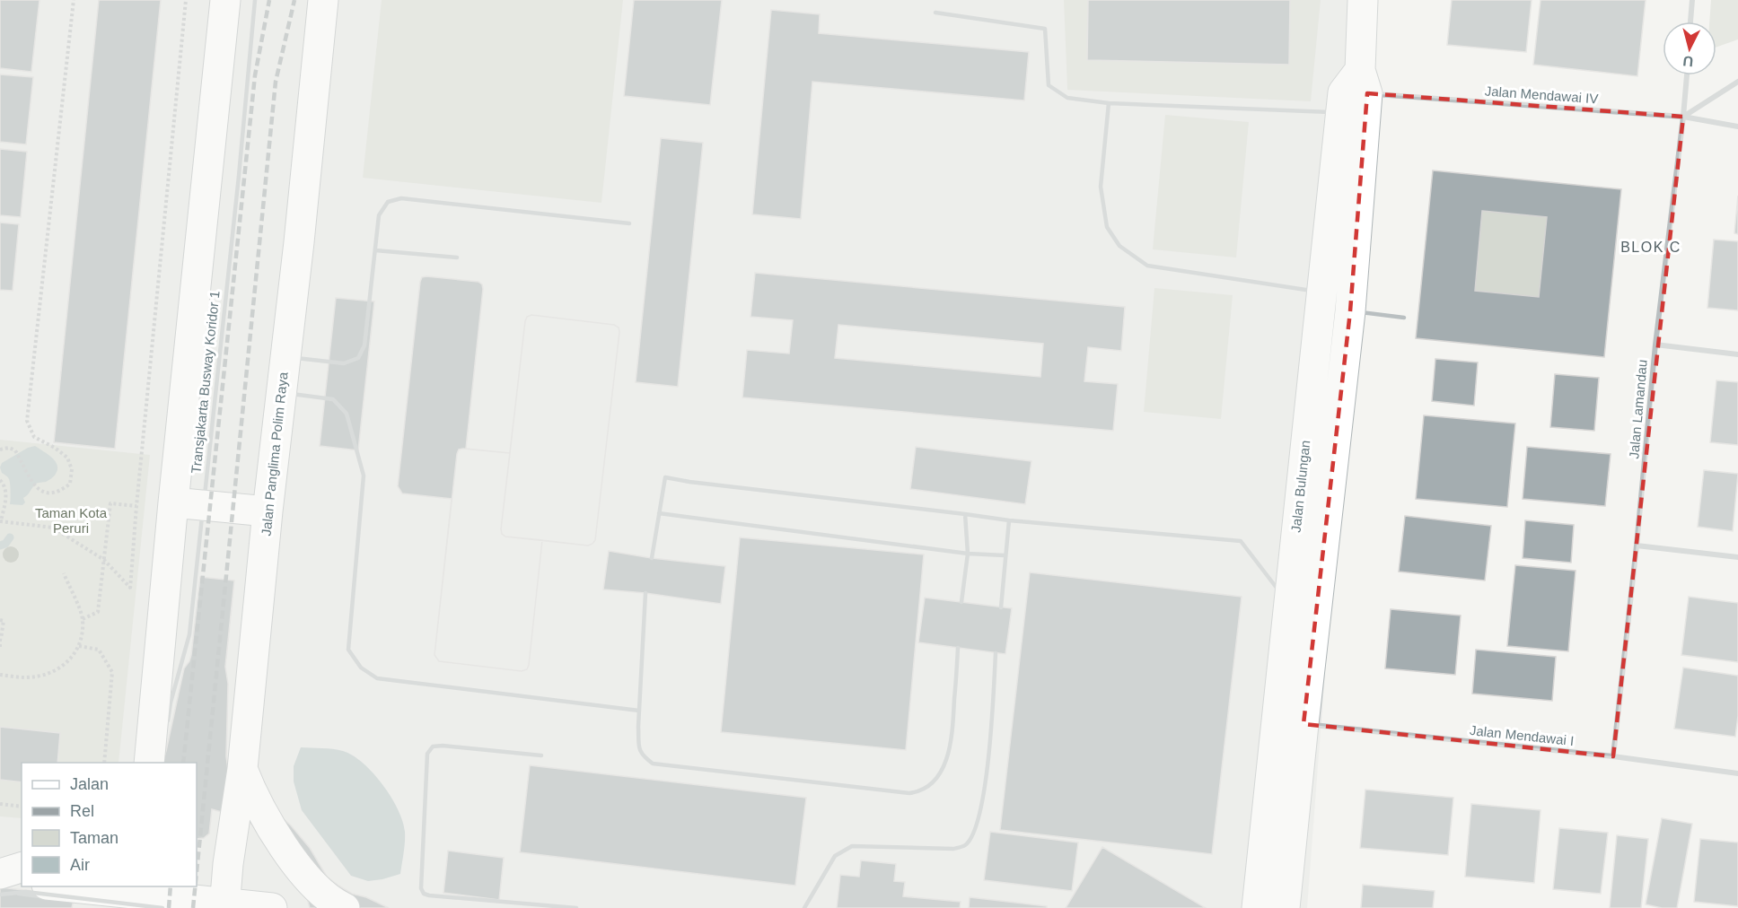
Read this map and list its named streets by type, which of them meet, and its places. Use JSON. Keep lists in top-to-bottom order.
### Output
{
  "streets": {
    "main road": ["Jalan Panglima Polim Raya", "Jalan Bulungan"],
    "street": ["Jalan Mendawai IV", "Jalan Lamandau", "Jalan Mendawai I"],
    "lane": ["Transjakarta Busway Koridor 1"]
  },
  "crossings": [
    ["Jalan Mendawai IV", "Jalan Lamandau"],
    ["Jalan Mendawai IV", "Jalan Bulungan"],
    ["Jalan Lamandau", "Jalan Mendawai I"],
    ["Jalan Bulungan", "Jalan Mendawai I"]
  ],
  "districts": ["BLOK C"],
  "parks": ["Taman Kota Peruri"],
  "legend": [
    "Jalan",
    "Rel",
    "Taman",
    "Air"
  ],
  "north": "bottom"
}
